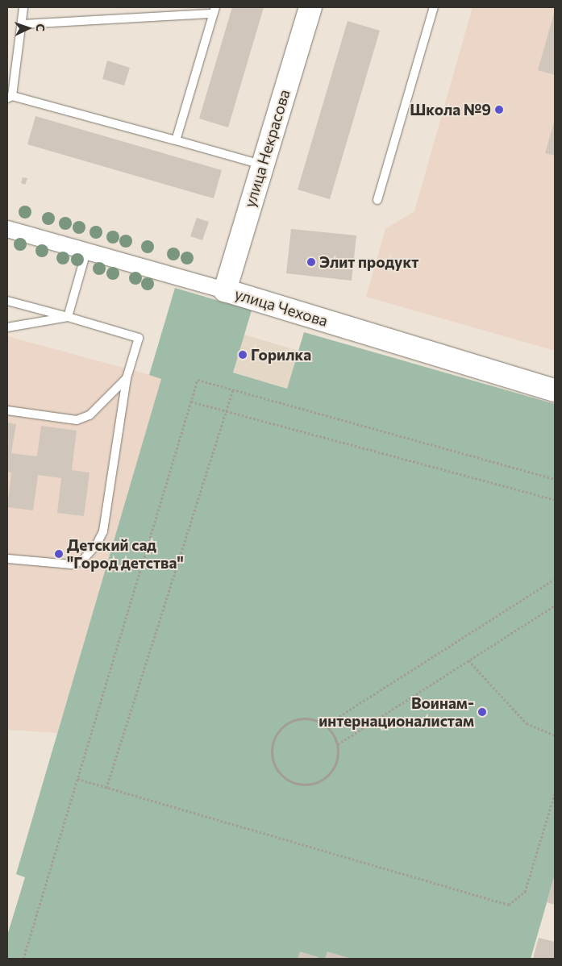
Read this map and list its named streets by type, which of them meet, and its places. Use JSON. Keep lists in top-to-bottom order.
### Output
{
  "streets": {
    "main road": ["улица Некрасова", "улица Чехова"]
  },
  "crossings": [
    ["улица Некрасова", "улица Чехова"]
  ],
  "places": [
    "Школа №9",
    "Элит продукт",
    "Горилка",
    "Детский сад \"Город детства\"",
    "Воинам- интернационалистам"
  ],
  "north": "right"
}
